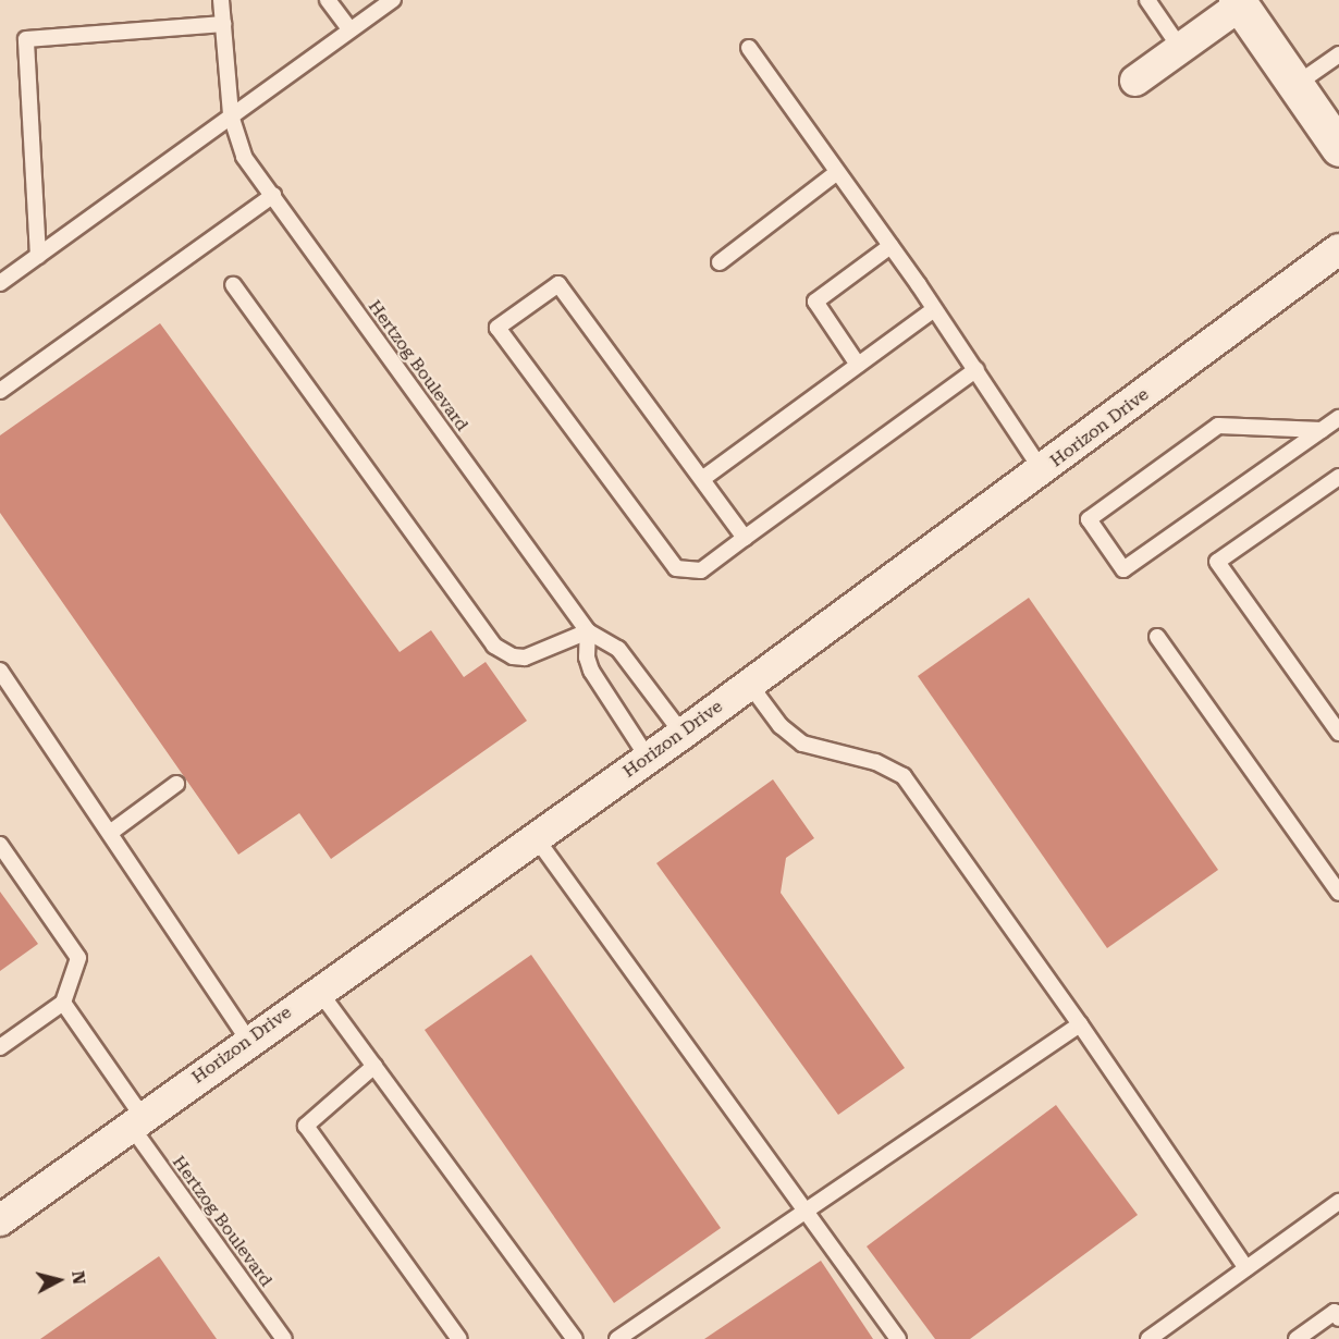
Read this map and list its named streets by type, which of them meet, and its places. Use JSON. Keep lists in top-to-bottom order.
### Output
{
  "streets": {
    "street": ["Horizon Drive"],
    "lane": ["Hertzog Boulevard"]
  },
  "crossings": [
    ["Hertzog Boulevard", "Horizon Drive"]
  ],
  "north": "right"
}
